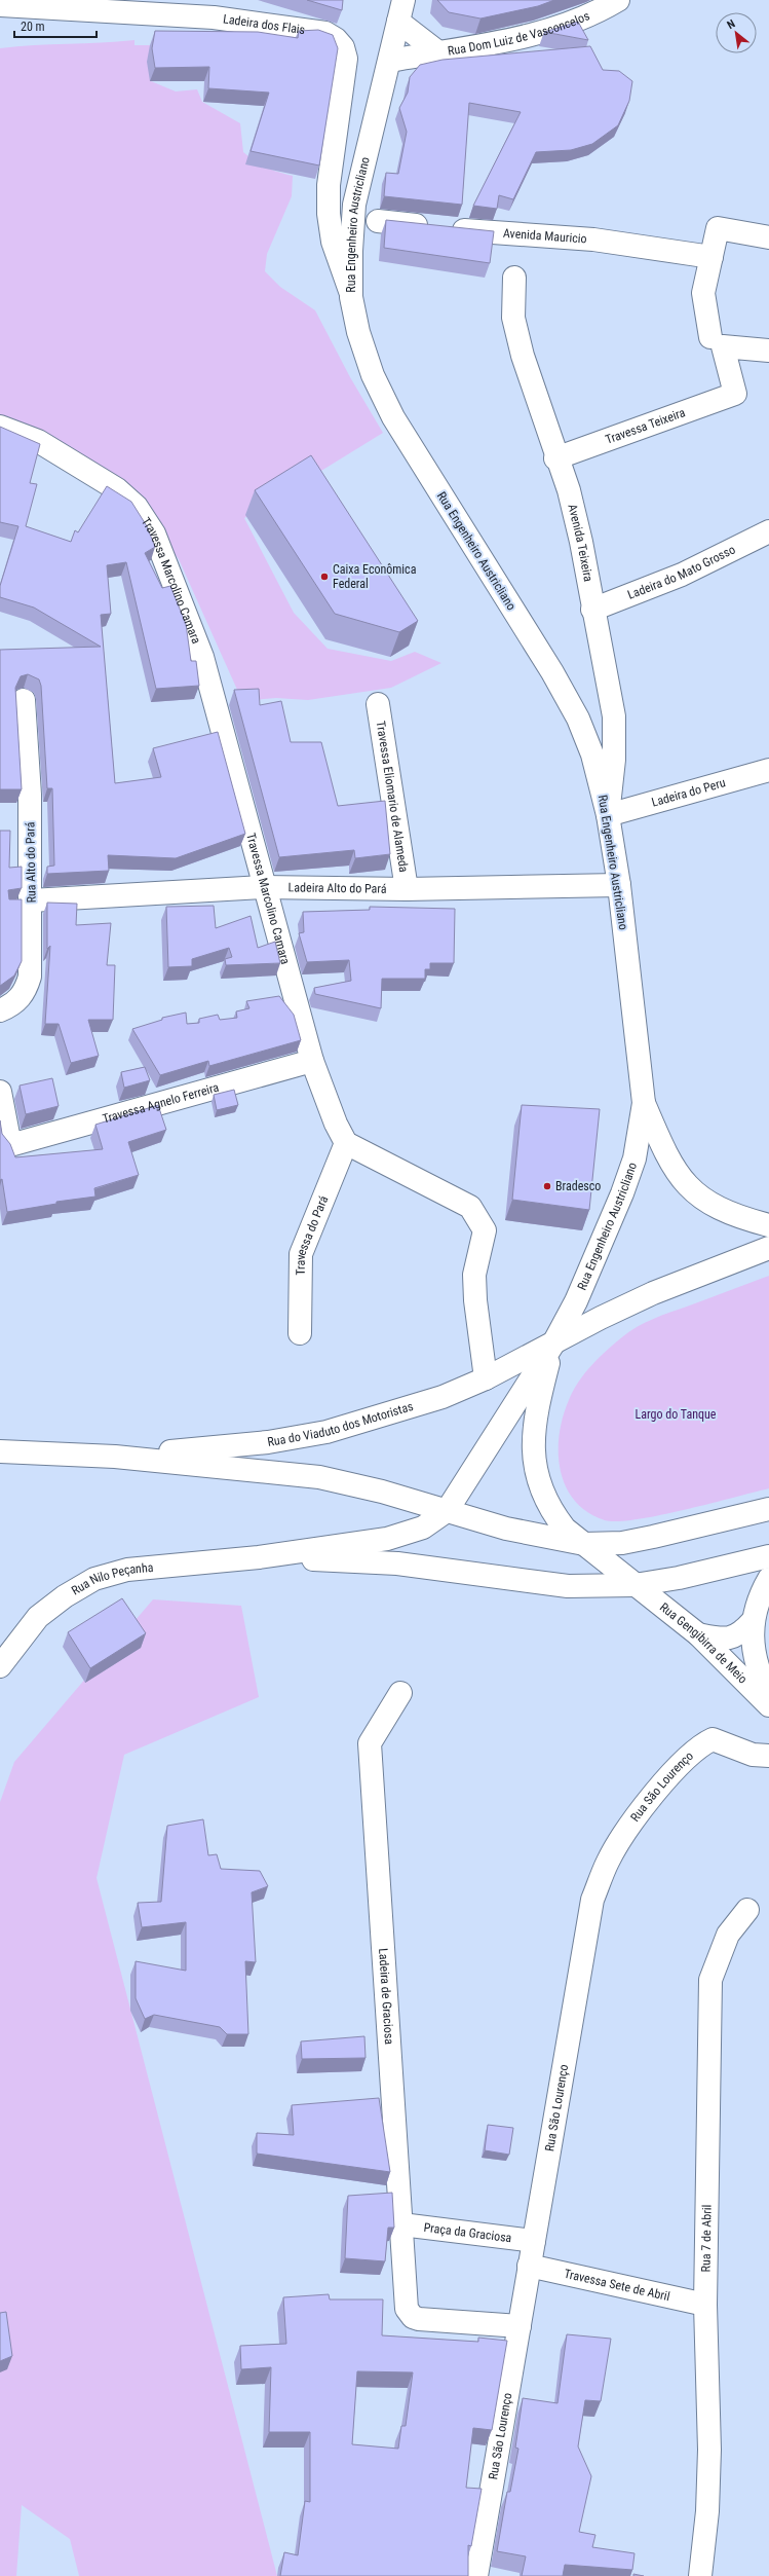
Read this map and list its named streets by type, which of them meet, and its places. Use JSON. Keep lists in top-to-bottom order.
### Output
{
  "streets": {
    "street": [
      "Ladeira dos Flais",
      "Rua Dom Luiz de Vasconcelos",
      "Rua Engenheiro Austricliano",
      "Avenida Mauricio",
      "Travessa Teixeira",
      "Avenida Teixeira",
      "Ladeira do Mato Grosso",
      "Travessa Marcolino Camara",
      "Ladeira do Peru",
      "Travessa Eliomario de Alameda",
      "Rua Alto do Pará",
      "Ladeira Alto do Pará",
      "Travessa Agnelo Ferreira",
      "Travessa do Pará",
      "Rua do Viaduto dos Motoristas",
      "Rua Nilo Peçanha",
      "Rua Gengibirra de Meio",
      "Rua São Lourenço",
      "Ladeira de Graciosa",
      "Praça da Graciosa",
      "Rua 7 de Abril",
      "Travessa Sete de Abril"
    ]
  },
  "crossings": [
    ["Ladeira dos Flais", "Rua Engenheiro Austricliano"],
    ["Rua Dom Luiz de Vasconcelos", "Rua Engenheiro Austricliano"],
    ["Rua Engenheiro Austricliano", "Avenida Teixeira"],
    ["Rua Engenheiro Austricliano", "Ladeira do Peru"],
    ["Rua Engenheiro Austricliano", "Ladeira Alto do Pará"],
    ["Rua Engenheiro Austricliano", "Rua do Viaduto dos Motoristas"],
    ["Rua Engenheiro Austricliano", "Rua Gengibirra de Meio"],
    ["Travessa Teixeira", "Avenida Teixeira"],
    ["Avenida Teixeira", "Ladeira do Mato Grosso"],
    ["Avenida Teixeira", "Ladeira do Peru"],
    ["Travessa Marcolino Camara", "Ladeira Alto do Pará"],
    ["Travessa Marcolino Camara", "Travessa Agnelo Ferreira"],
    ["Travessa Marcolino Camara", "Travessa do Pará"],
    ["Travessa Eliomario de Alameda", "Ladeira Alto do Pará"],
    ["Rua Alto do Pará", "Ladeira Alto do Pará"],
    ["Rua do Viaduto dos Motoristas", "Rua Nilo Peçanha"],
    ["Rua do Viaduto dos Motoristas", "Rua Gengibirra de Meio"],
    ["Rua Nilo Peçanha", "Rua Gengibirra de Meio"],
    ["Rua São Lourenço", "Ladeira de Graciosa"],
    ["Rua São Lourenço", "Praça da Graciosa"],
    ["Rua São Lourenço", "Travessa Sete de Abril"],
    ["Ladeira de Graciosa", "Praça da Graciosa"],
    ["Rua 7 de Abril", "Travessa Sete de Abril"]
  ],
  "parks": ["Largo do Tanque"],
  "places": ["Caixa Econômica Federal", "Bradesco"],
  "scale_bar": "20 m",
  "north": "top left"
}
